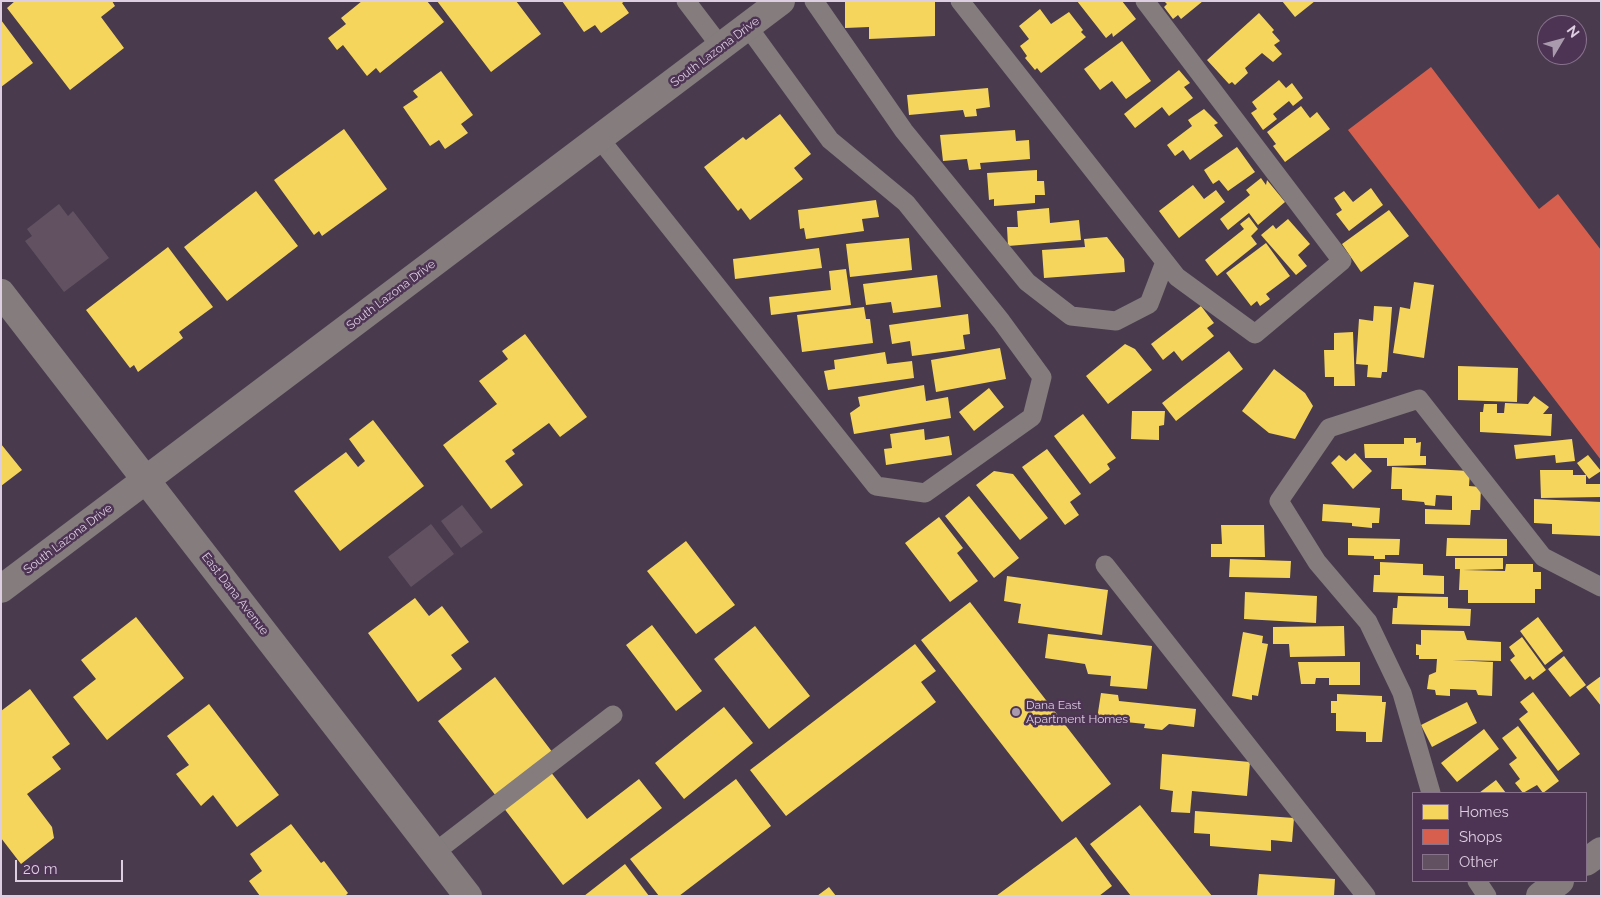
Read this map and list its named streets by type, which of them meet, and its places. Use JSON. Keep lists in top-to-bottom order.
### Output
{
  "streets": {
    "street": ["South Lazona Drive", "East Dana Avenue"]
  },
  "crossings": [
    ["South Lazona Drive", "East Dana Avenue"]
  ],
  "places": ["Dana East Apartment Homes"],
  "legend": ["Homes", "Shops", "Other"],
  "scale_bar": "20 m",
  "north": "top right"
}
